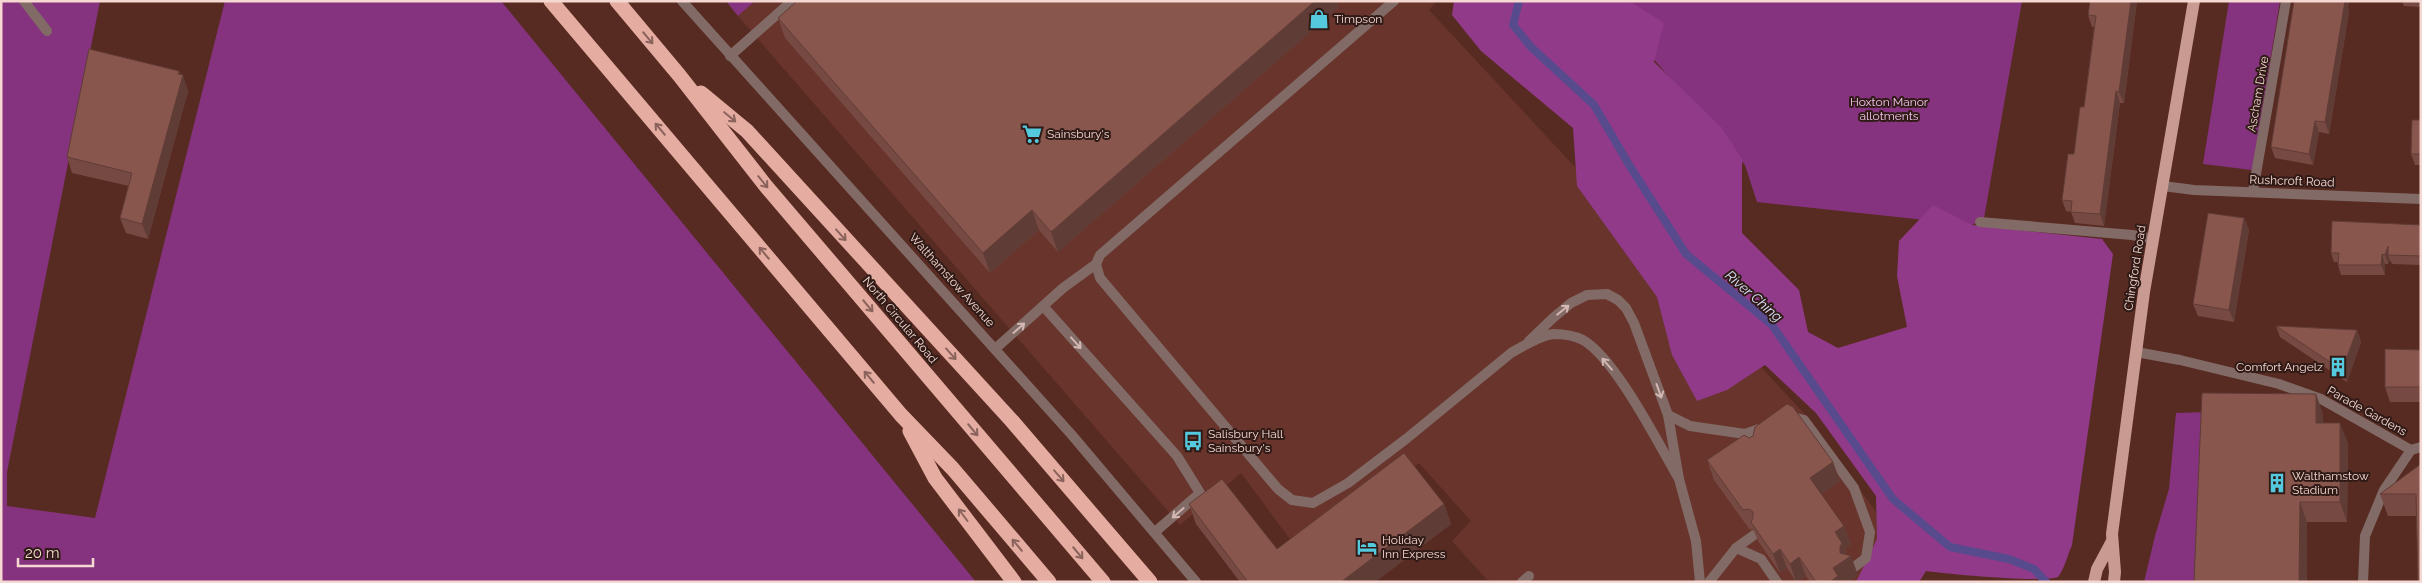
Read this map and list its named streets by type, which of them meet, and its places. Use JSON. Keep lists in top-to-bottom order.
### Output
{
  "streets": {
    "highway": ["North Circular Road"],
    "main road": ["Chingford Road"],
    "street": [
      "Ascham Drive",
      "Rushcroft Road",
      "Walthamstow Avenue",
      "Parade Gardens"
    ]
  },
  "crossings": [
    ["Ascham Drive", "Rushcroft Road"],
    ["Rushcroft Road", "Chingford Road"],
    ["Chingford Road", "Parade Gardens"]
  ],
  "water": ["River Ching"],
  "parks": ["Hoxton Manor allotments"],
  "places": {
    "shop": ["Timpson"],
    "supermarket": ["Sainsbury's"],
    "building": ["Comfort Angelz", "Walthamstow Stadium"],
    "bus stop": ["Salisbury Hall Sainsbury's"],
    "hotel": ["Holiday Inn Express"]
  },
  "scale_bar": "20 m"
}
